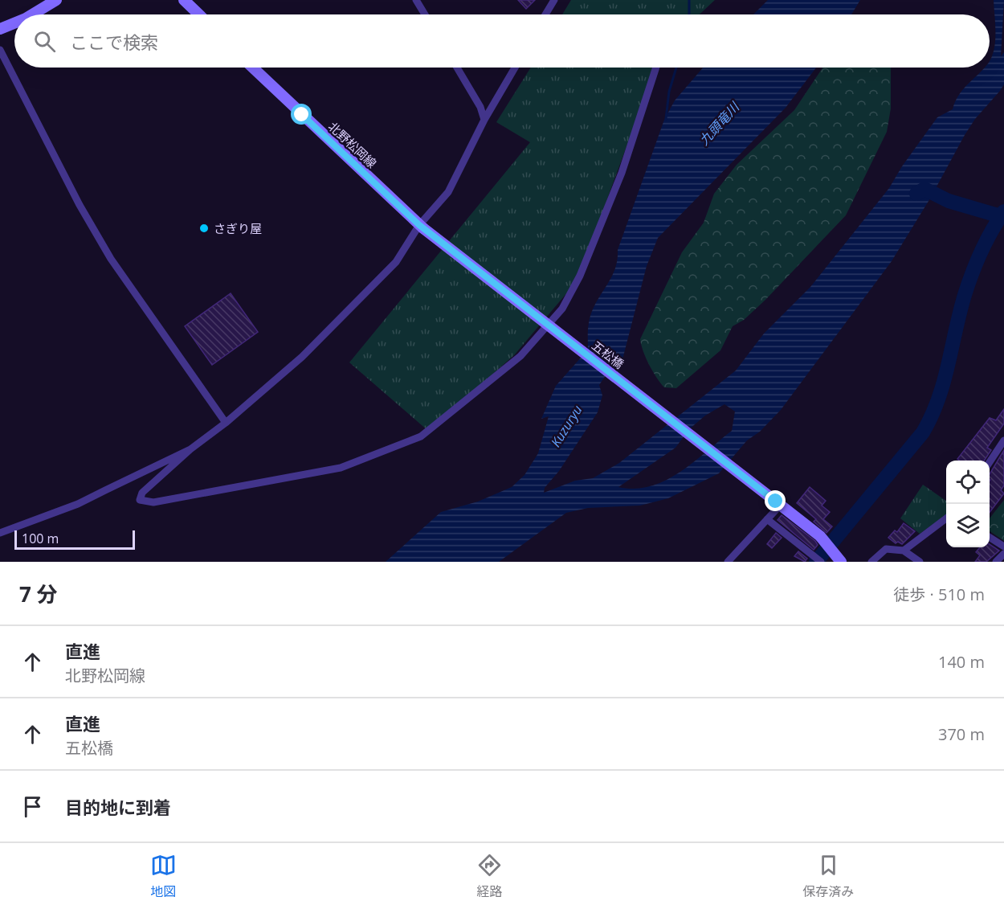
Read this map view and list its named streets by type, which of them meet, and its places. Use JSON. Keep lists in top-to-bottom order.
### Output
{
  "streets": {
    "main road": ["北野松岡線", "五松橋"]
  },
  "crossings": [
    ["北野松岡線", "五松橋"]
  ],
  "water": ["九頭竜川", "Kuzuryu"],
  "places": ["さぎり屋"],
  "scale_bar": "100 m",
  "page": {
    "search": "ここで検索",
    "scale": "100 m",
    "heading": ["7 分", "徒歩 · 510 m"],
    "list": [
      ["直進", "北野松岡線", "140 m"],
      ["直進", "五松橋", "370 m"],
      "目的地に到着"
    ],
    "nav": ["地図", "経路", "保存済み"]
  }
}
